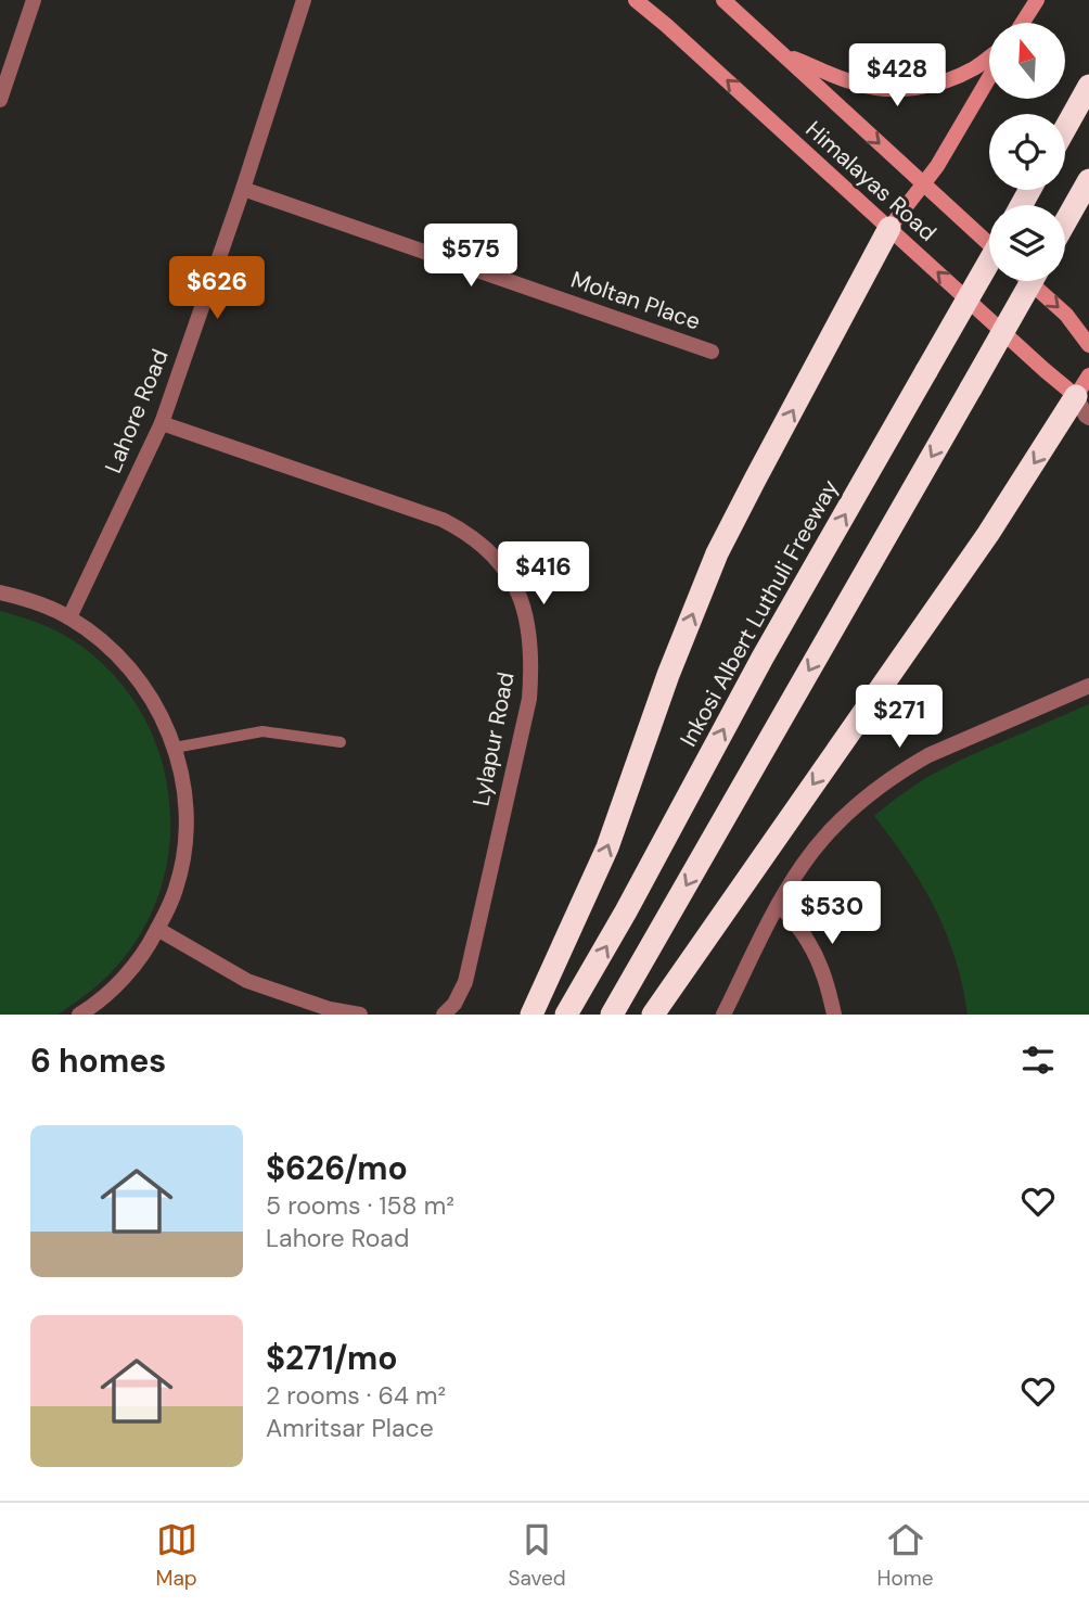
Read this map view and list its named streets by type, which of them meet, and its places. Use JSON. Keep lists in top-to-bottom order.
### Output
{
  "streets": {
    "highway": ["Inkosi Albert Luthuli Freeway"],
    "street": [
      "Himalayas Road",
      "Moltan Place",
      "Lahore Road",
      "Lylapur Road"
    ]
  },
  "crossings": [
    ["Moltan Place", "Lahore Road"],
    ["Lahore Road", "Lylapur Road"]
  ],
  "north": "top",
  "page": {
    "price": [
      "$428",
      "$575",
      "$626",
      "$416",
      "$271",
      "$530"
    ],
    "heading": "6 homes",
    "list": [
      {
        "name": "$626/mo",
        "note": "5 rooms · 158 m² · Lahore Road"
      },
      {
        "name": "$271/mo",
        "note": "2 rooms · 64 m² · Amritsar Place"
      }
    ],
    "tabs": ["Map", "Saved", "Home"]
  }
}
